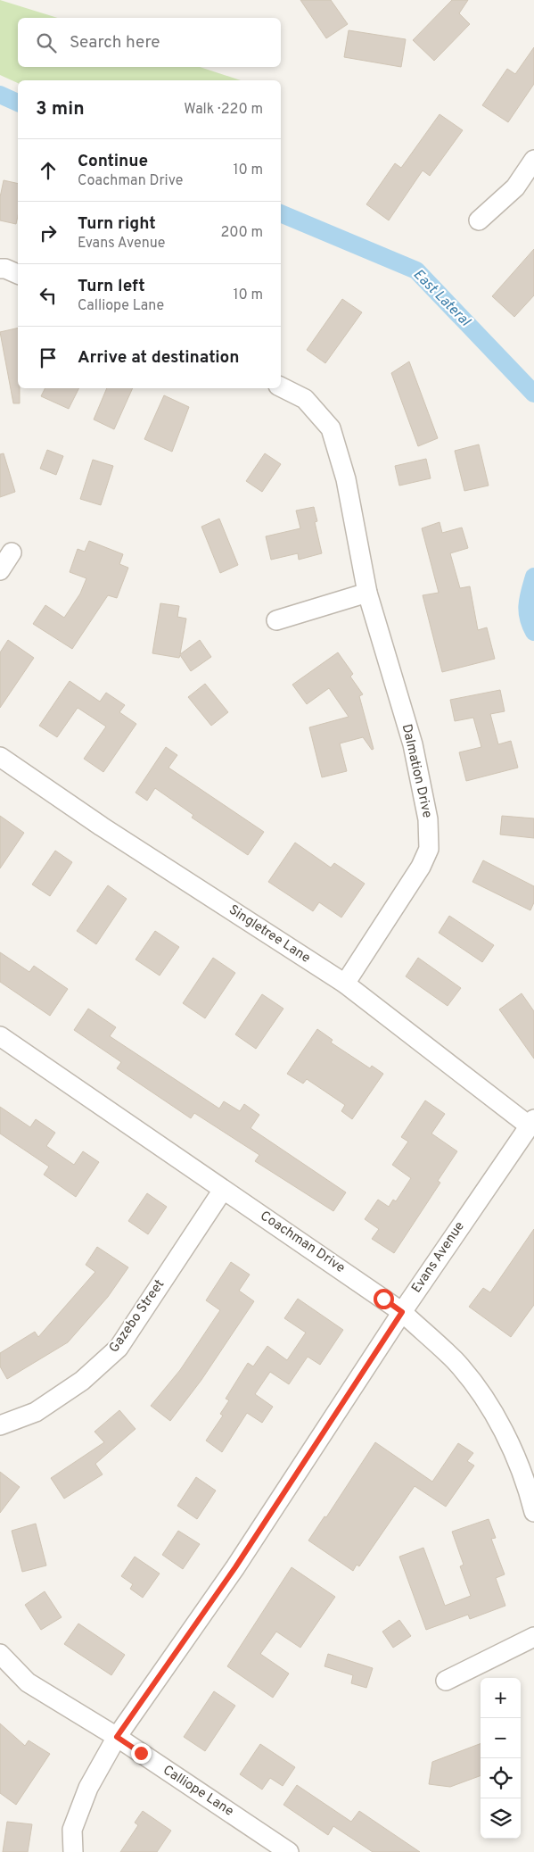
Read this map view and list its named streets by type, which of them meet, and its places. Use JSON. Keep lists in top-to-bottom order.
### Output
{
  "streets": {
    "street": [
      "Dalmation Drive",
      "Singletree Lane",
      "Coachman Drive",
      "Evans Avenue",
      "Gazebo Street",
      "Calliope Lane"
    ]
  },
  "crossings": [
    ["Dalmation Drive", "Singletree Lane"],
    ["Singletree Lane", "Evans Avenue"],
    ["Coachman Drive", "Evans Avenue"],
    ["Coachman Drive", "Gazebo Street"],
    ["Evans Avenue", "Calliope Lane"]
  ],
  "water": ["East Lateral"],
  "page": {
    "search": "Search here",
    "heading": ["3 min", "Walk · 220 m"],
    "list": [
      ["Continue", "Coachman Drive", "10 m"],
      ["Turn right", "Evans Avenue", "200 m"],
      ["Turn left", "Calliope Lane", "10 m"],
      "Arrive at destination"
    ],
    "map_buttons": ["+", "−"]
  }
}
